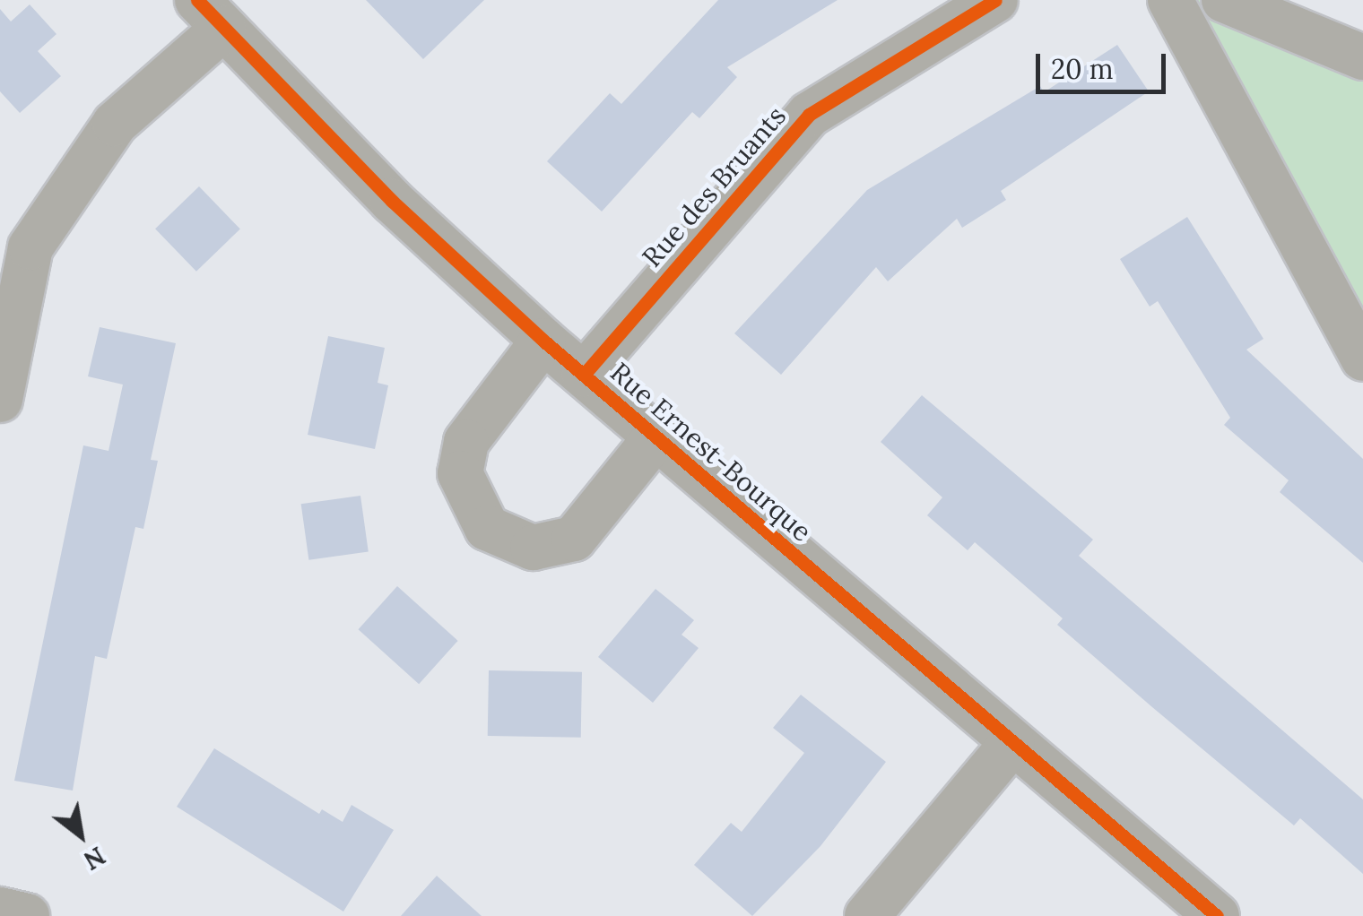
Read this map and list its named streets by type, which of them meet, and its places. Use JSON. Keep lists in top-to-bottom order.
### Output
{
  "streets": {
    "street": ["Rue des Bruants", "Rue Ernest-Bourque"]
  },
  "crossings": [
    ["Rue des Bruants", "Rue Ernest-Bourque"]
  ],
  "scale_bar": "20 m",
  "north": "bottom right"
}
